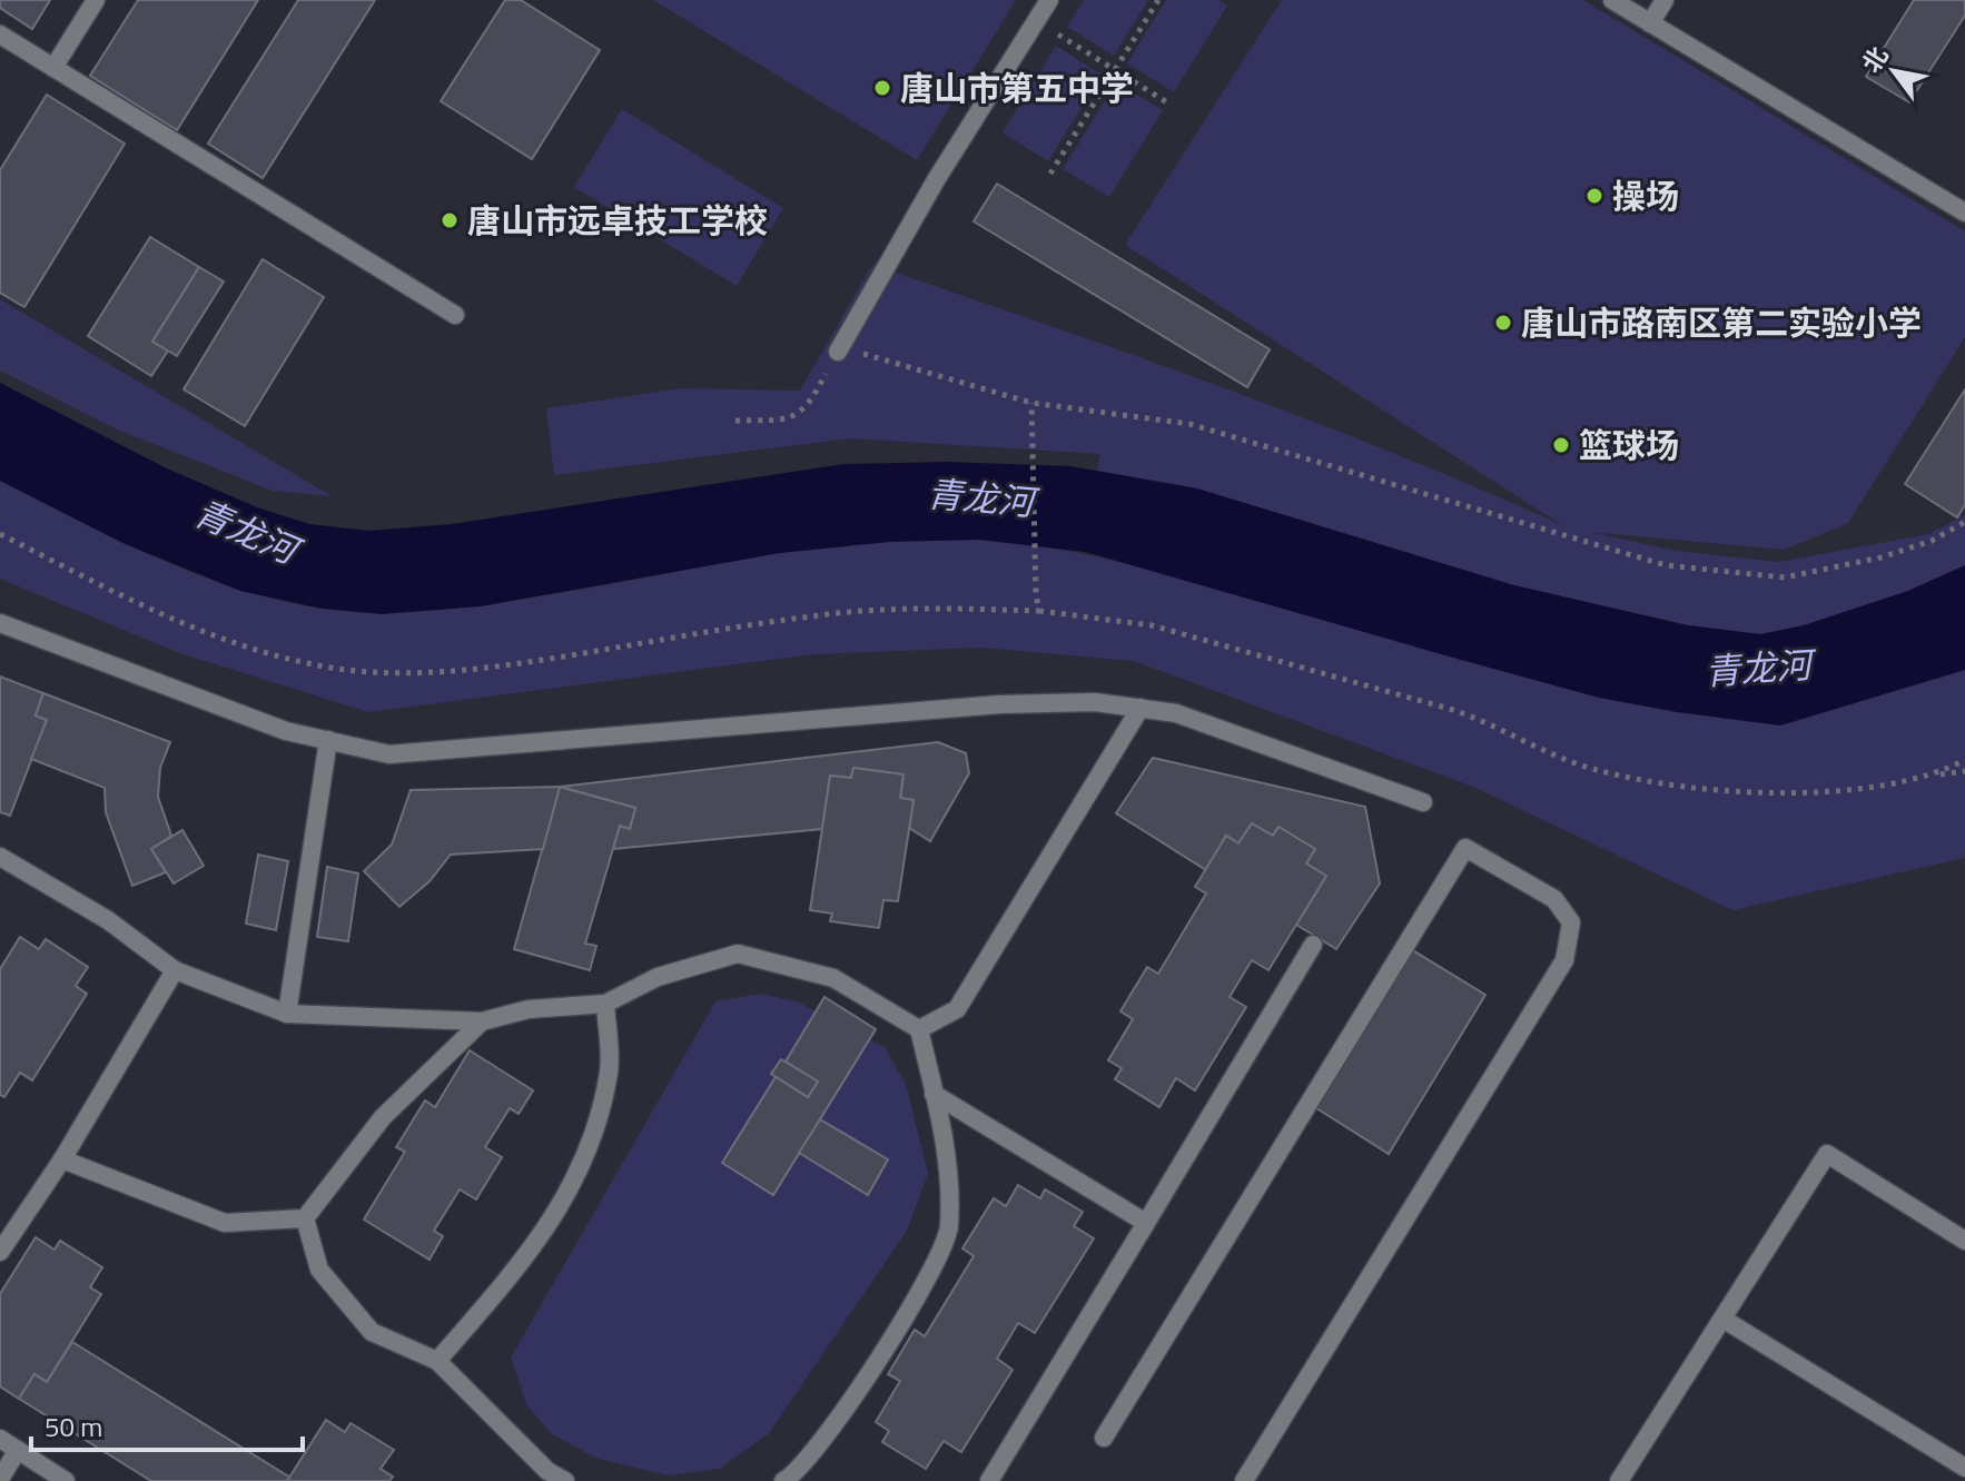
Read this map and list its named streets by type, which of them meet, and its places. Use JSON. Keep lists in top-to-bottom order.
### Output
{
  "water": ["青龙河"],
  "places": [
    "唐山市第五中学",
    "操场",
    "唐山市远卓技工学校",
    "唐山市路南区第二实验小学",
    "篮球场"
  ],
  "scale_bar": "50 m",
  "north": "top left"
}
